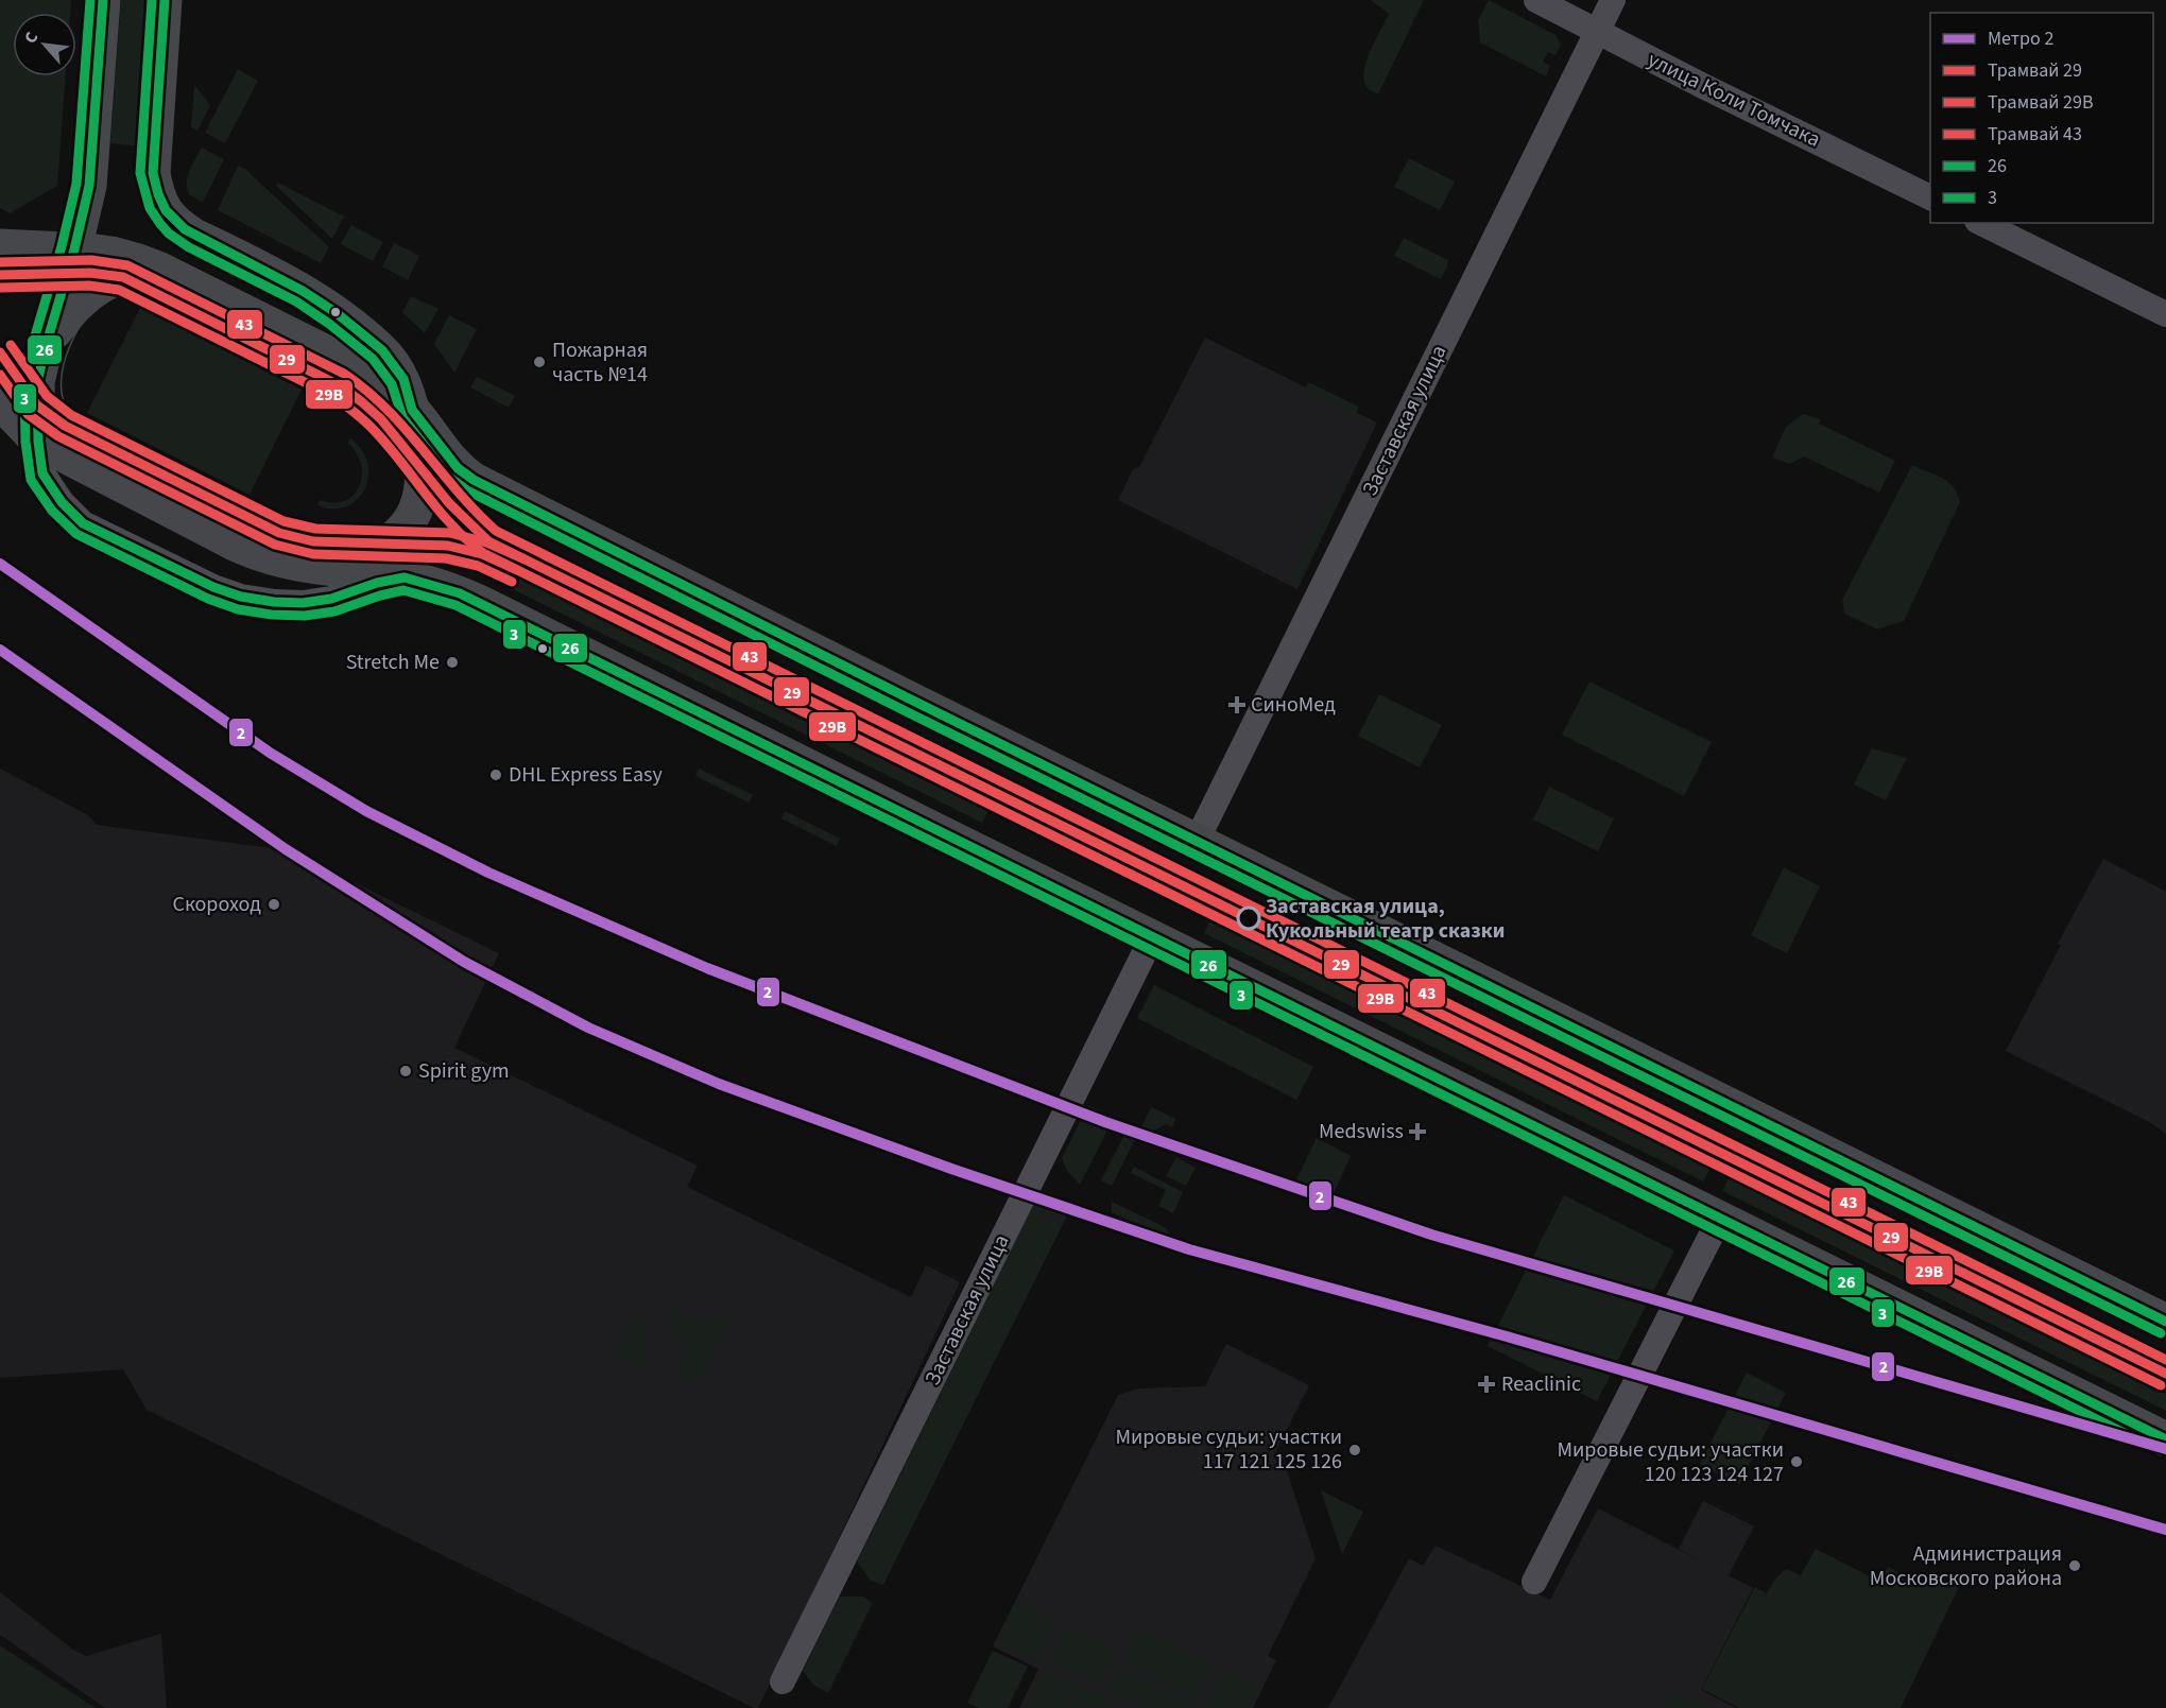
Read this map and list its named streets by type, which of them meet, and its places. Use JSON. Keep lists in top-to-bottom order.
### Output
{
  "streets": {
    "street": ["улица Коли Томчака", "Заставская улица"]
  },
  "crossings": [
    ["улица Коли Томчака", "Заставская улица"]
  ],
  "places": {
    "other": [
      "Пожарная часть №14",
      "Stretch Me",
      "DHL Express Easy",
      "Скороход",
      "Заставская улица, Кукольный театр сказки",
      "Spirit gym",
      "Мировые судьи: участки 117 121 125 126",
      "Мировые судьи: участки 120 123 124 127",
      "Администрация Московского района"
    ],
    "health": ["СиноМед", "Medswiss", "Reaclinic"]
  },
  "lines": [
    "transit line 26",
    "transit line 3",
    "tram line 43",
    "tram line 29",
    "tram line 29В",
    "metro line 2"
  ],
  "legend": [
    "Метро 2",
    "Трамвай 29",
    "Трамвай 29В",
    "Трамвай 43",
    "26",
    "3"
  ],
  "north": "top left"
}
